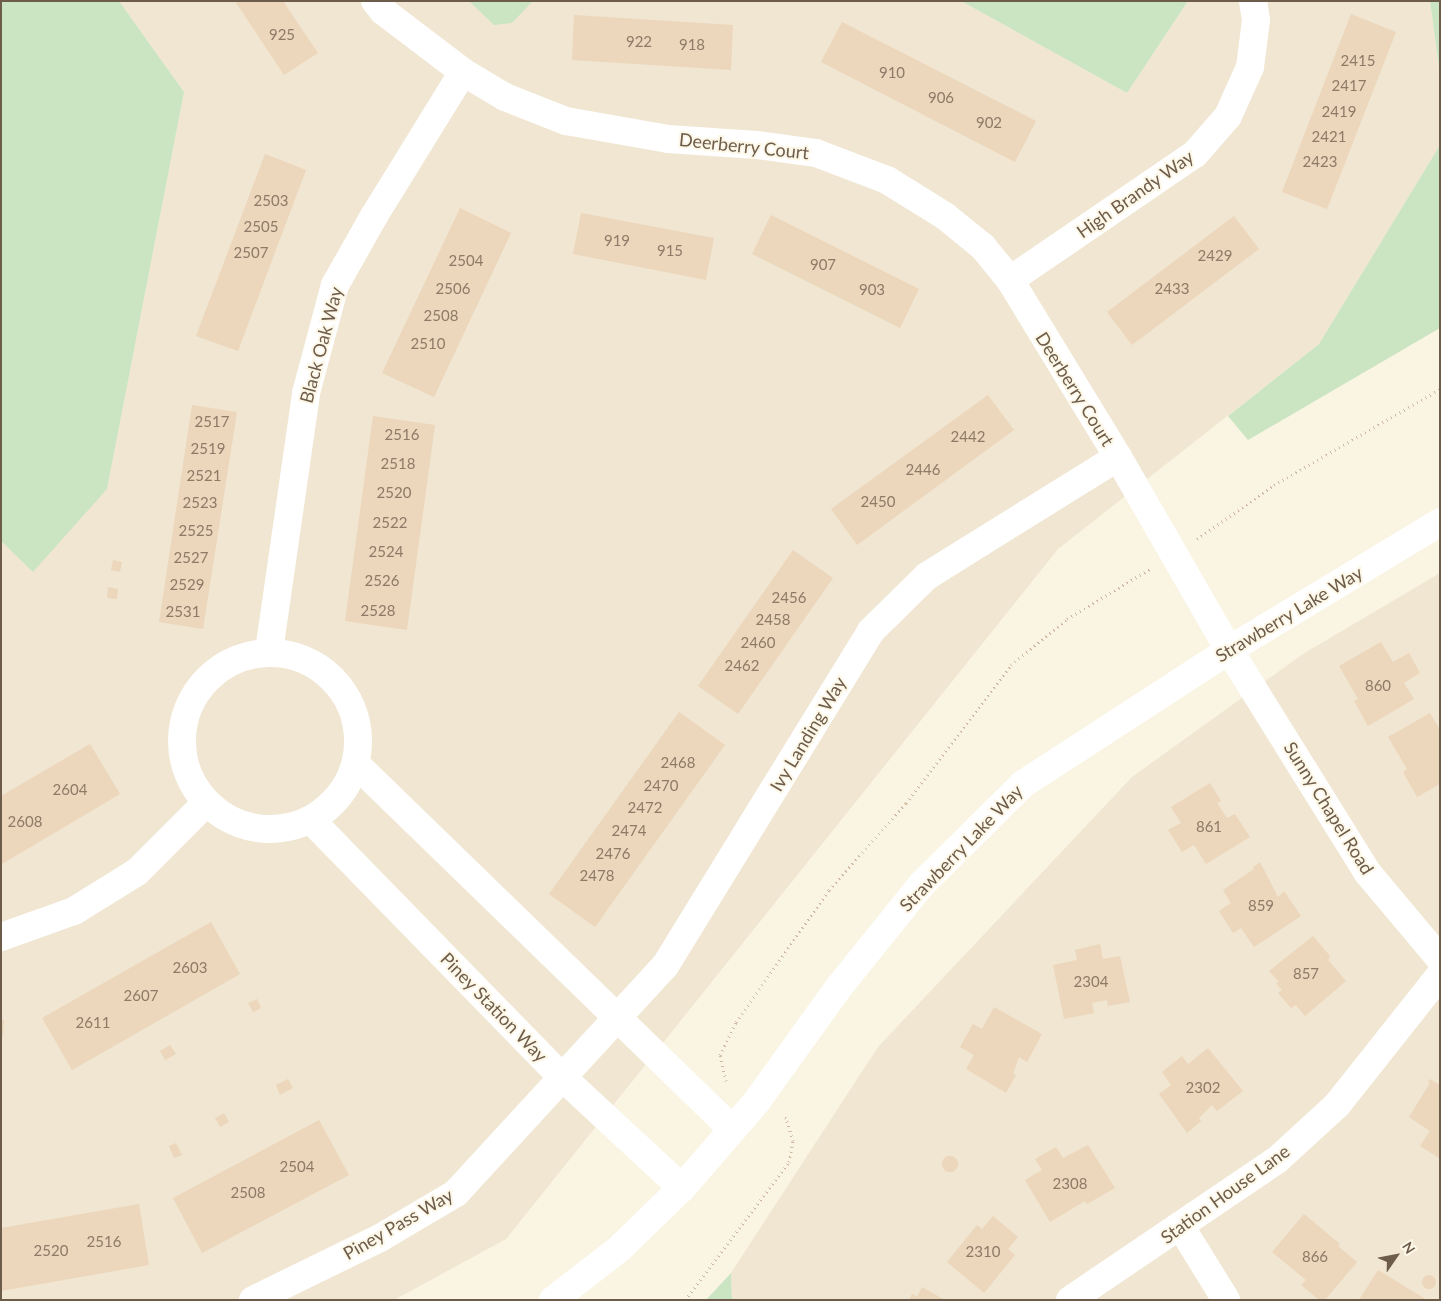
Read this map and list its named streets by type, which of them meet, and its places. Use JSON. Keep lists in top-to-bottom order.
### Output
{
  "streets": {
    "street": [
      "Deerberry Court",
      "High Brandy Way",
      "Black Oak Way",
      "Strawberry Lake Way",
      "Ivy Landing Way",
      "Sunny Chapel Road",
      "Piney Station Way",
      "Station House Lane",
      "Piney Pass Way"
    ]
  },
  "crossings": [
    ["Deerberry Court", "High Brandy Way"],
    ["Deerberry Court", "Black Oak Way"],
    ["Deerberry Court", "Strawberry Lake Way"],
    ["Deerberry Court", "Ivy Landing Way"],
    ["Deerberry Court", "Sunny Chapel Road"],
    ["Black Oak Way", "Piney Station Way"],
    ["Strawberry Lake Way", "Sunny Chapel Road"],
    ["Strawberry Lake Way", "Piney Station Way"],
    ["Ivy Landing Way", "Piney Station Way"],
    ["Ivy Landing Way", "Piney Pass Way"],
    ["Piney Station Way", "Piney Pass Way"]
  ],
  "house_numbers": [
    "925",
    "922",
    "918",
    "2415",
    "910",
    "2417",
    "906",
    "2419",
    "902",
    "2421",
    "2423",
    "2503",
    "2505",
    "919",
    "915",
    "2507",
    "2429",
    "2504",
    "907",
    "2506",
    "2433",
    "903",
    "2508",
    "2510",
    "2517",
    "2516",
    "2442",
    "2519",
    "2518",
    "2446",
    "2521",
    "2520",
    "2450",
    "2523",
    "2522",
    "2525",
    "2524",
    "2527",
    "2526",
    "2529",
    "2456",
    "2528",
    "2531",
    "2458",
    "2460",
    "2462",
    "860",
    "2468",
    "2470",
    "2604",
    "2472",
    "2608",
    "861",
    "2474",
    "2476",
    "2478",
    "859",
    "2603",
    "857",
    "2304",
    "2607",
    "2611",
    "2302",
    "2504",
    "2308",
    "2508",
    "2516",
    "2520",
    "2310",
    "866"
  ],
  "north": "top right"
}
